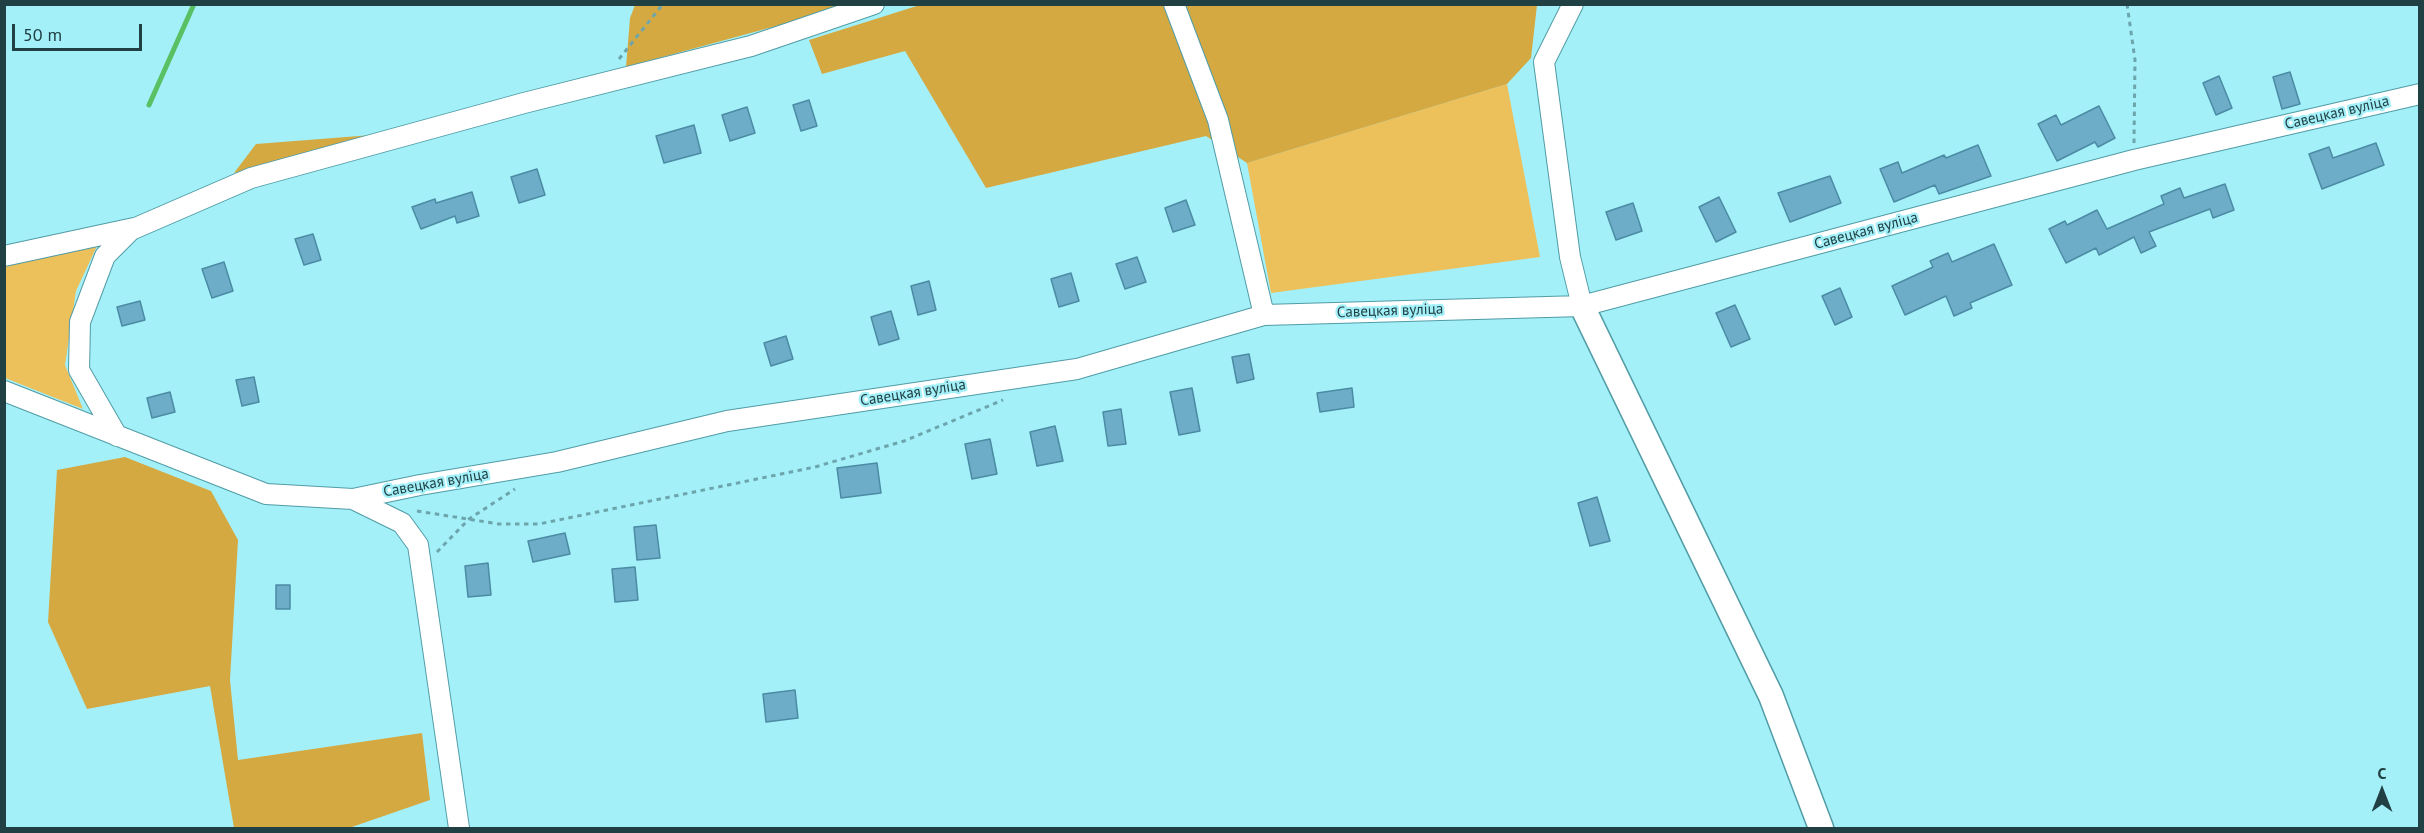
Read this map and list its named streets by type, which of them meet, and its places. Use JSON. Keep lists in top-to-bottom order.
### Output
{
  "streets": {
    "street": ["Савецкая вуліца"]
  },
  "scale_bar": "50 m",
  "north": "top"
}
